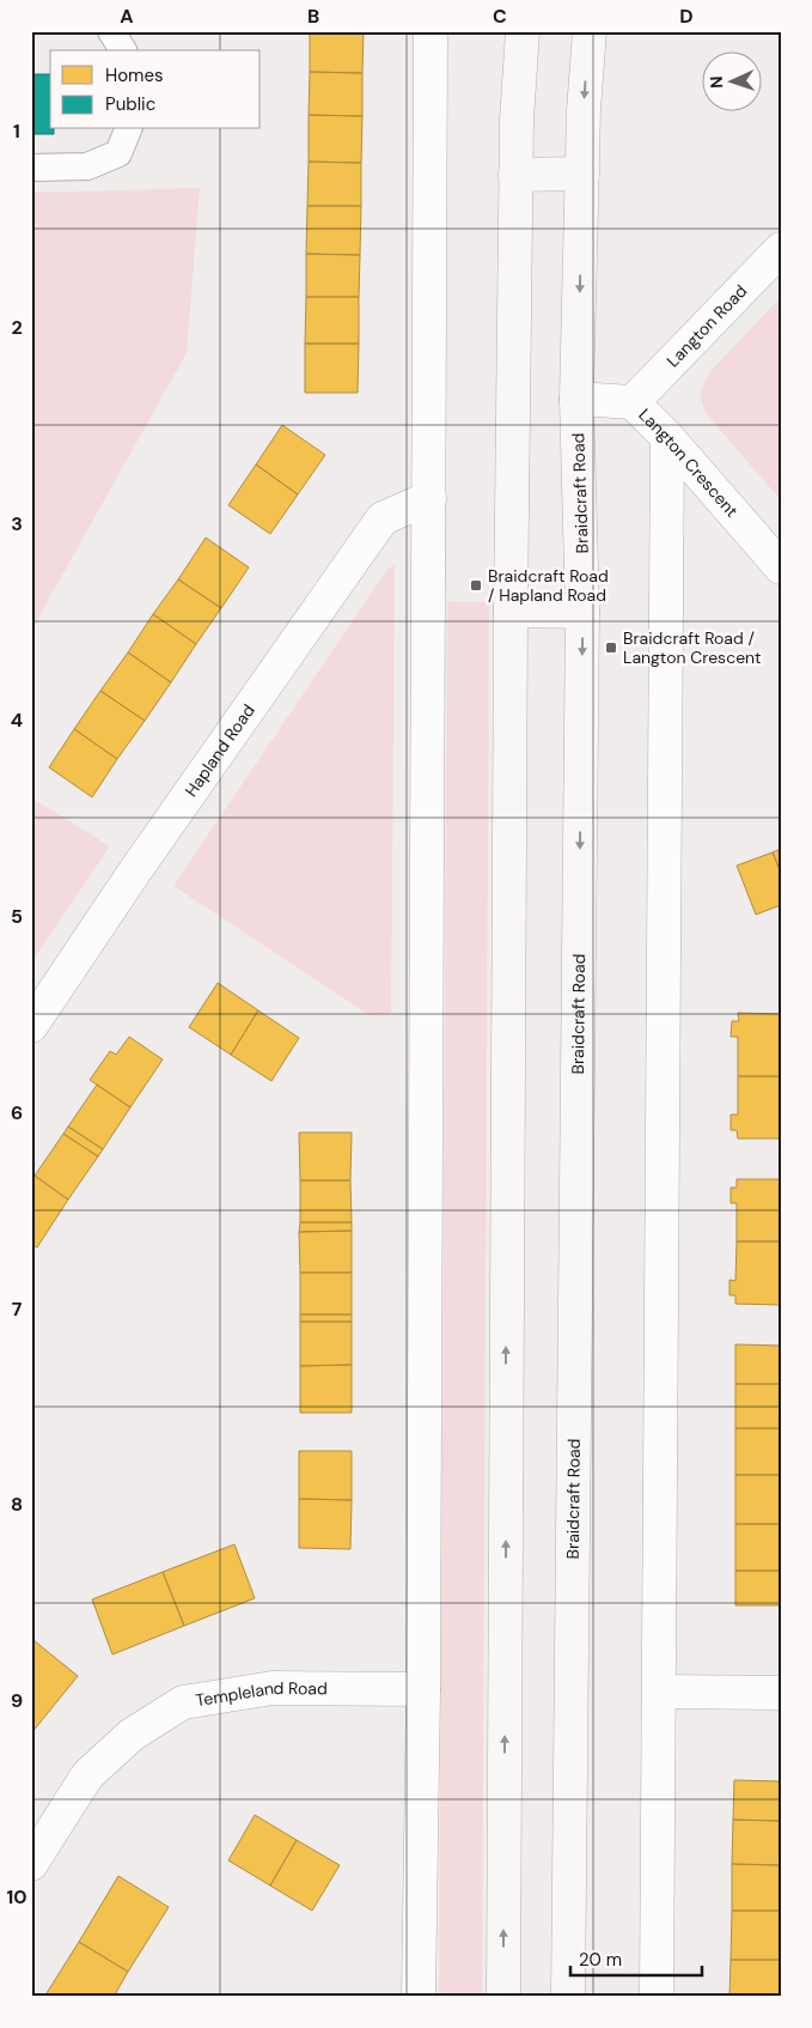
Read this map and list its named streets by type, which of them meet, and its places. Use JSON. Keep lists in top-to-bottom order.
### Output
{
  "streets": {
    "street": [
      "Langton Road",
      "Langton Crescent",
      "Braidcraft Road",
      "Hapland Road",
      "Templeland Road"
    ]
  },
  "crossings": [
    ["Langton Road", "Langton Crescent"],
    ["Langton Crescent", "Braidcraft Road"]
  ],
  "places": {
    "transit": ["Braidcraft Road / Hapland Road", "Braidcraft Road / Langton Crescent"]
  },
  "legend": ["Homes", "Public"],
  "scale_bar": "20 m",
  "north": "left",
  "grid": {
    "columns": [
      "A",
      "B",
      "C",
      "D"
    ],
    "rows": [
      "1",
      "2",
      "3",
      "4",
      "5",
      "6",
      "7",
      "8",
      "9",
      "10"
    ]
  }
}
